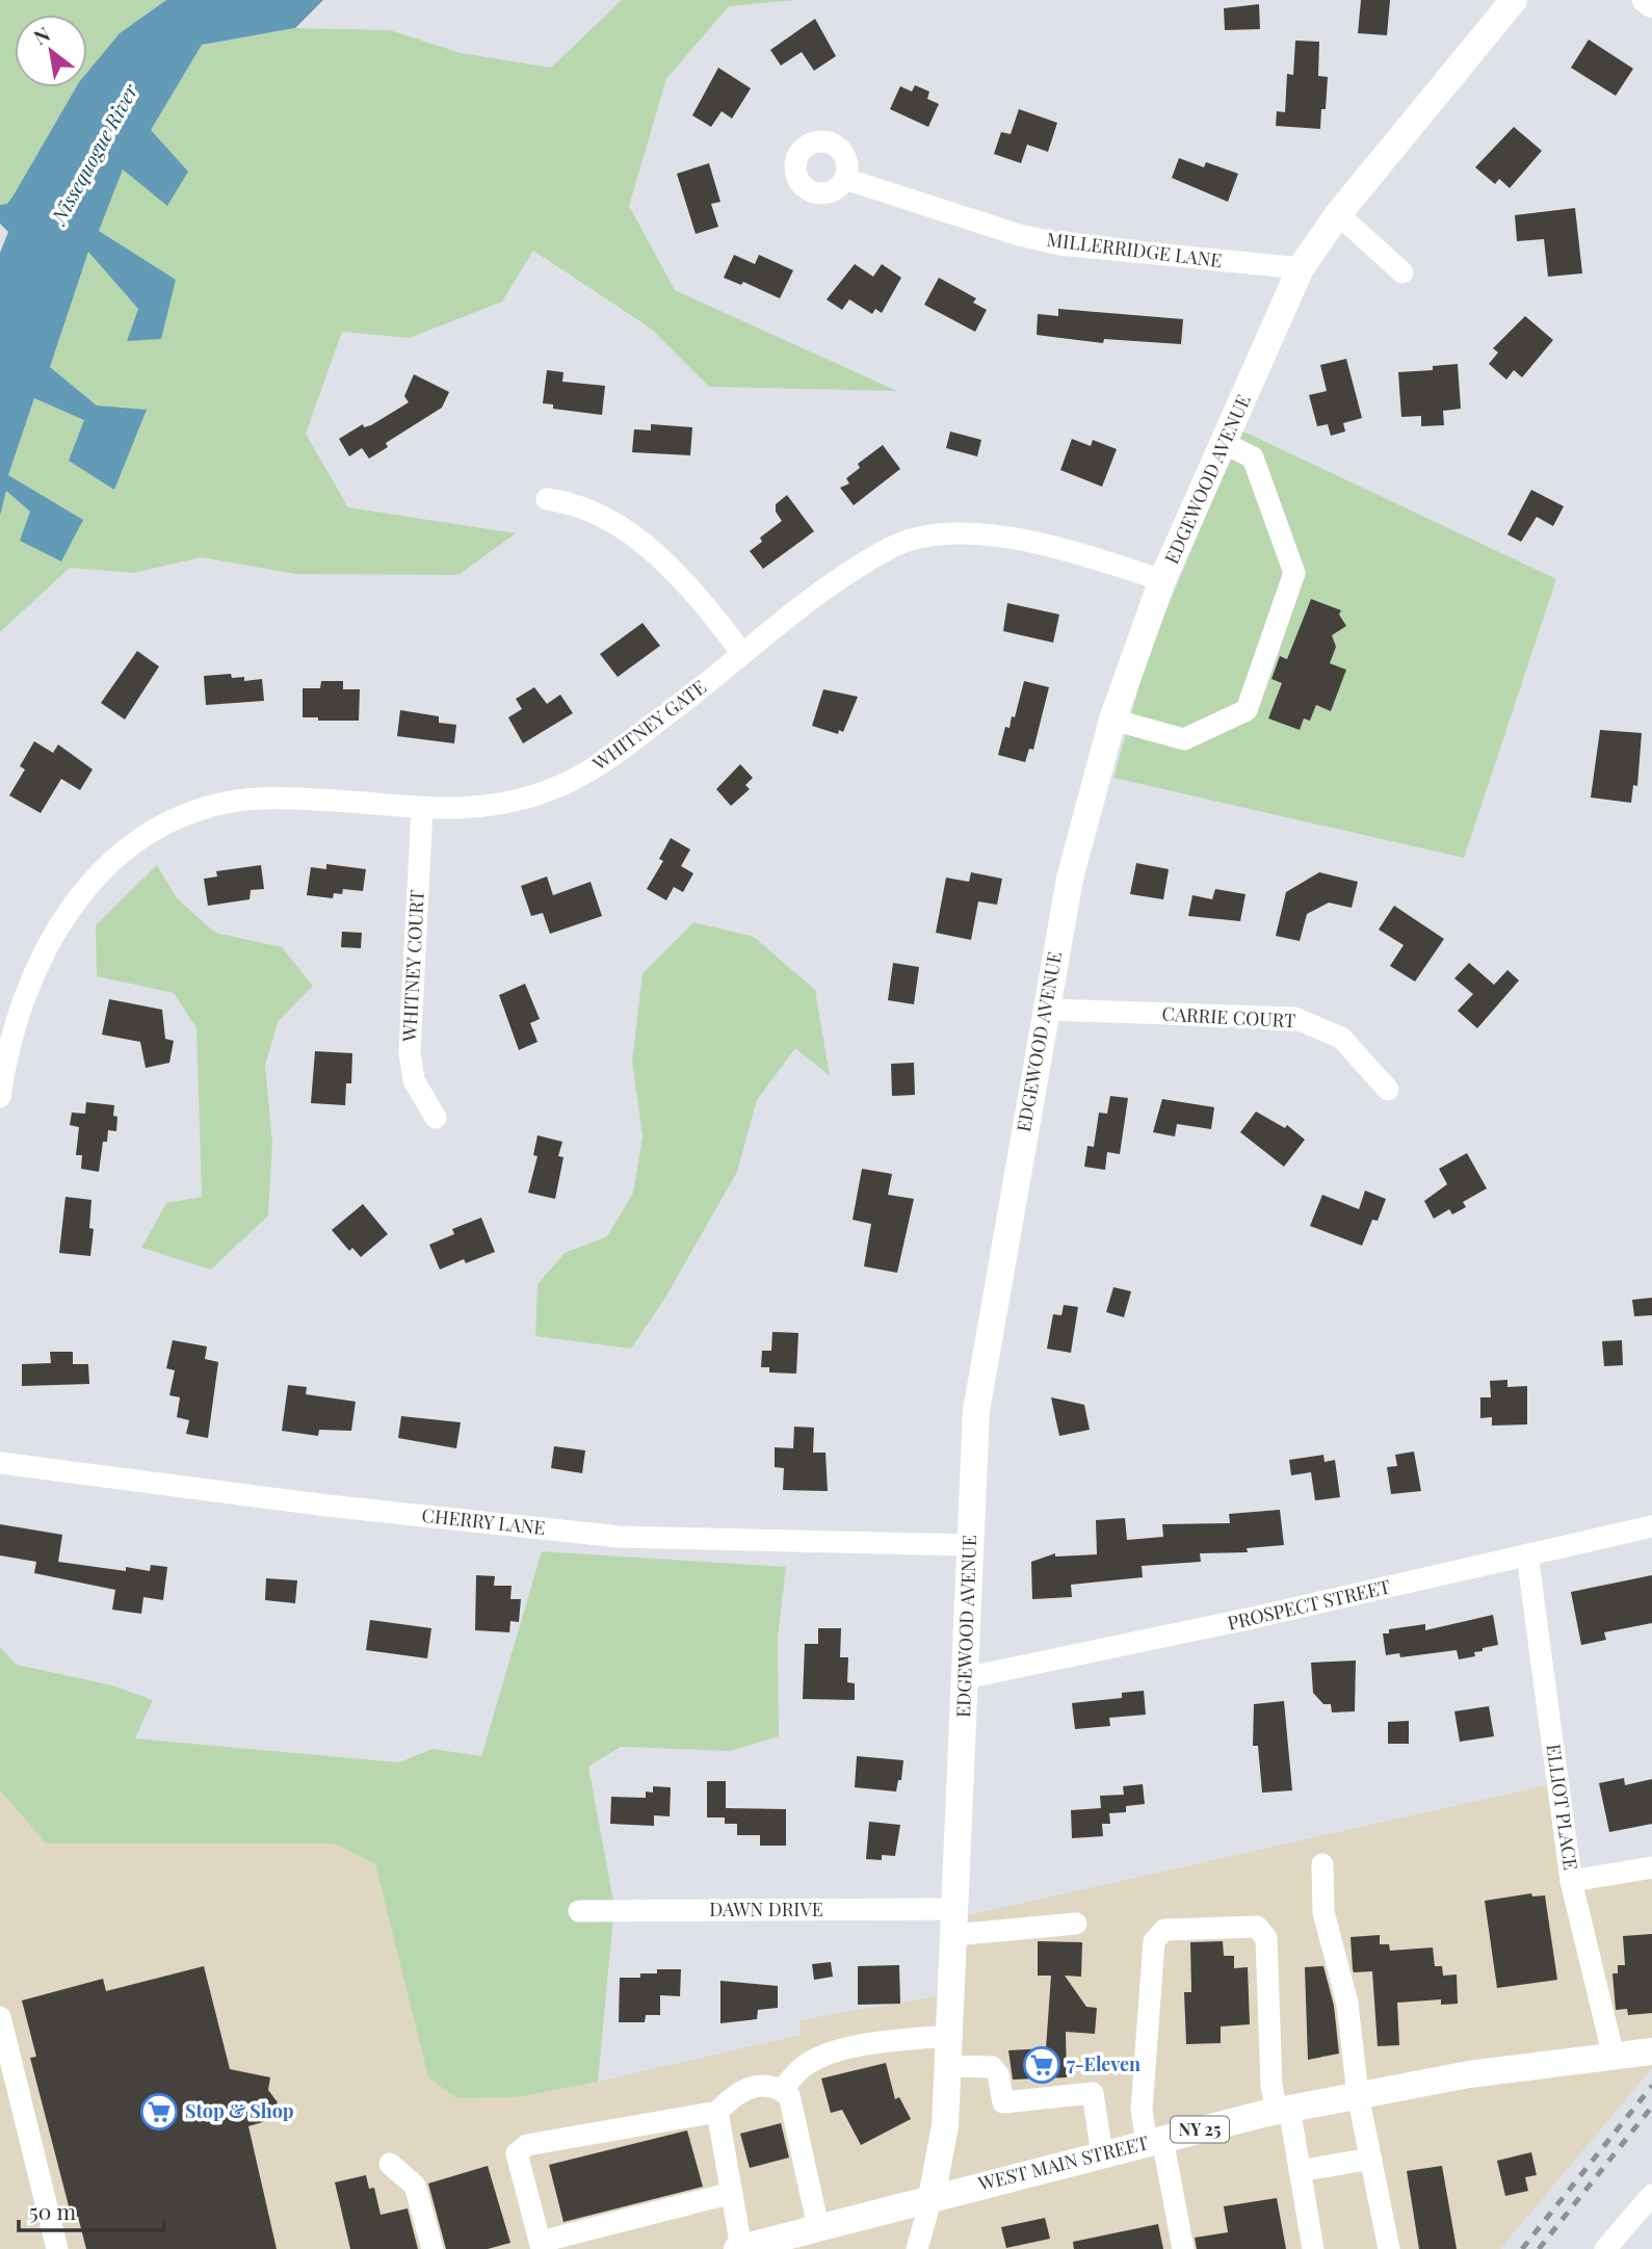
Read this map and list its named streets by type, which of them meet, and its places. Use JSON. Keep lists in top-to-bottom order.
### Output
{
  "streets": {
    "main road": ["EDGEWOOD AVENUE", "NY 25", "WEST MAIN STREET"],
    "street": [
      "MILLERRIDGE LANE",
      "WHITNEY GATE",
      "WHITNEY COURT",
      "CARRIE COURT",
      "CHERRY LANE",
      "PROSPECT STREET",
      "ELLIOT PLACE",
      "DAWN DRIVE"
    ]
  },
  "crossings": [
    ["MILLERRIDGE LANE", "EDGEWOOD AVENUE"],
    ["EDGEWOOD AVENUE", "WHITNEY GATE"],
    ["EDGEWOOD AVENUE", "CARRIE COURT"],
    ["EDGEWOOD AVENUE", "CHERRY LANE"],
    ["EDGEWOOD AVENUE", "PROSPECT STREET"],
    ["EDGEWOOD AVENUE", "DAWN DRIVE"],
    ["EDGEWOOD AVENUE", "WEST MAIN STREET"],
    ["WHITNEY GATE", "WHITNEY COURT"],
    ["PROSPECT STREET", "ELLIOT PLACE"],
    ["ELLIOT PLACE", "WEST MAIN STREET"]
  ],
  "water": ["Nissequogue River"],
  "places": {
    "supermarket": ["7-Eleven", "Stop & Shop"]
  },
  "scale_bar": "50 m",
  "north": "top left"
}
